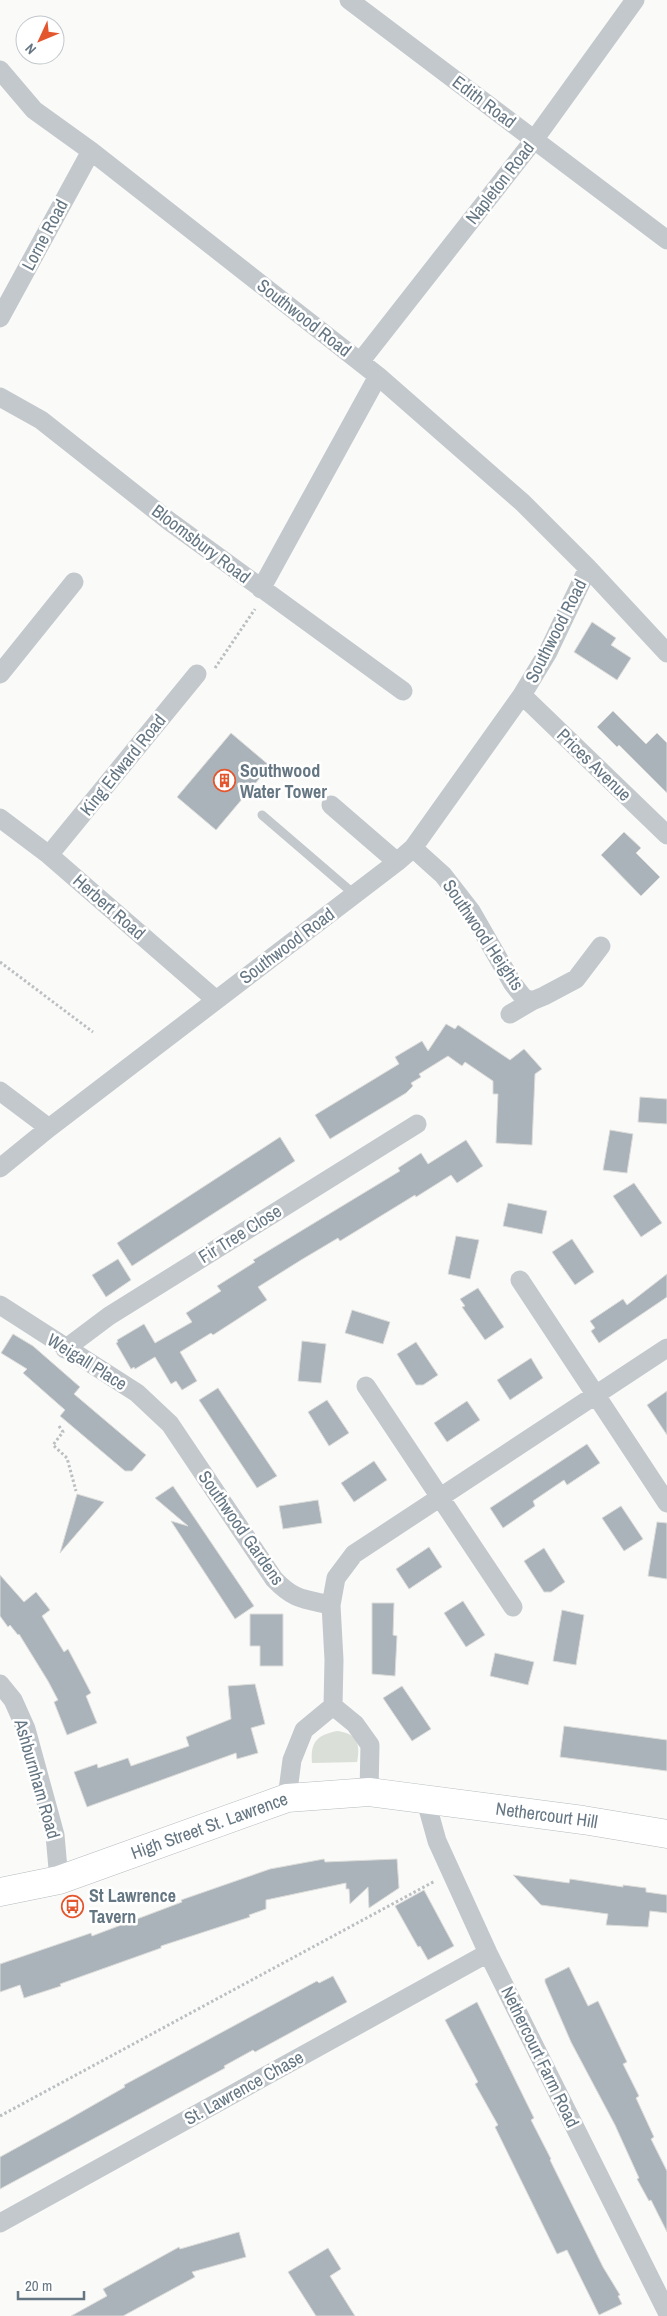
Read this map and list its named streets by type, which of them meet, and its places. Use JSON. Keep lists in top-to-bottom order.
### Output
{
  "streets": {
    "main road": ["Nethercourt Hill", "High Street St. Lawrence"],
    "street": [
      "Edith Road",
      "Napleton Road",
      "Lorne Road",
      "Southwood Road",
      "Bloomsbury Road",
      "King Edward Road",
      "Prices Avenue",
      "Herbert Road",
      "Southwood Heights",
      "Fir Tree Close",
      "Weigall Place",
      "Southwood Gardens",
      "Ashburnham Road",
      "Nethercourt Farm Road",
      "St. Lawrence Chase"
    ]
  },
  "crossings": [
    ["Edith Road", "Napleton Road"],
    ["Napleton Road", "Southwood Road"],
    ["Lorne Road", "Southwood Road"],
    ["Southwood Road", "Prices Avenue"],
    ["Southwood Road", "Herbert Road"],
    ["Southwood Road", "Southwood Heights"],
    ["King Edward Road", "Herbert Road"],
    ["Fir Tree Close", "Weigall Place"],
    ["Weigall Place", "Southwood Gardens"],
    ["Ashburnham Road", "High Street St. Lawrence"],
    ["Nethercourt Hill", "High Street St. Lawrence"],
    ["Nethercourt Hill", "Nethercourt Farm Road"],
    ["High Street St. Lawrence", "Nethercourt Farm Road"],
    ["Nethercourt Farm Road", "St. Lawrence Chase"]
  ],
  "places": {
    "building": ["Southwood Water Tower"],
    "bus stop": ["St Lawrence Tavern"]
  },
  "scale_bar": "20 m",
  "north": "bottom left"
}
